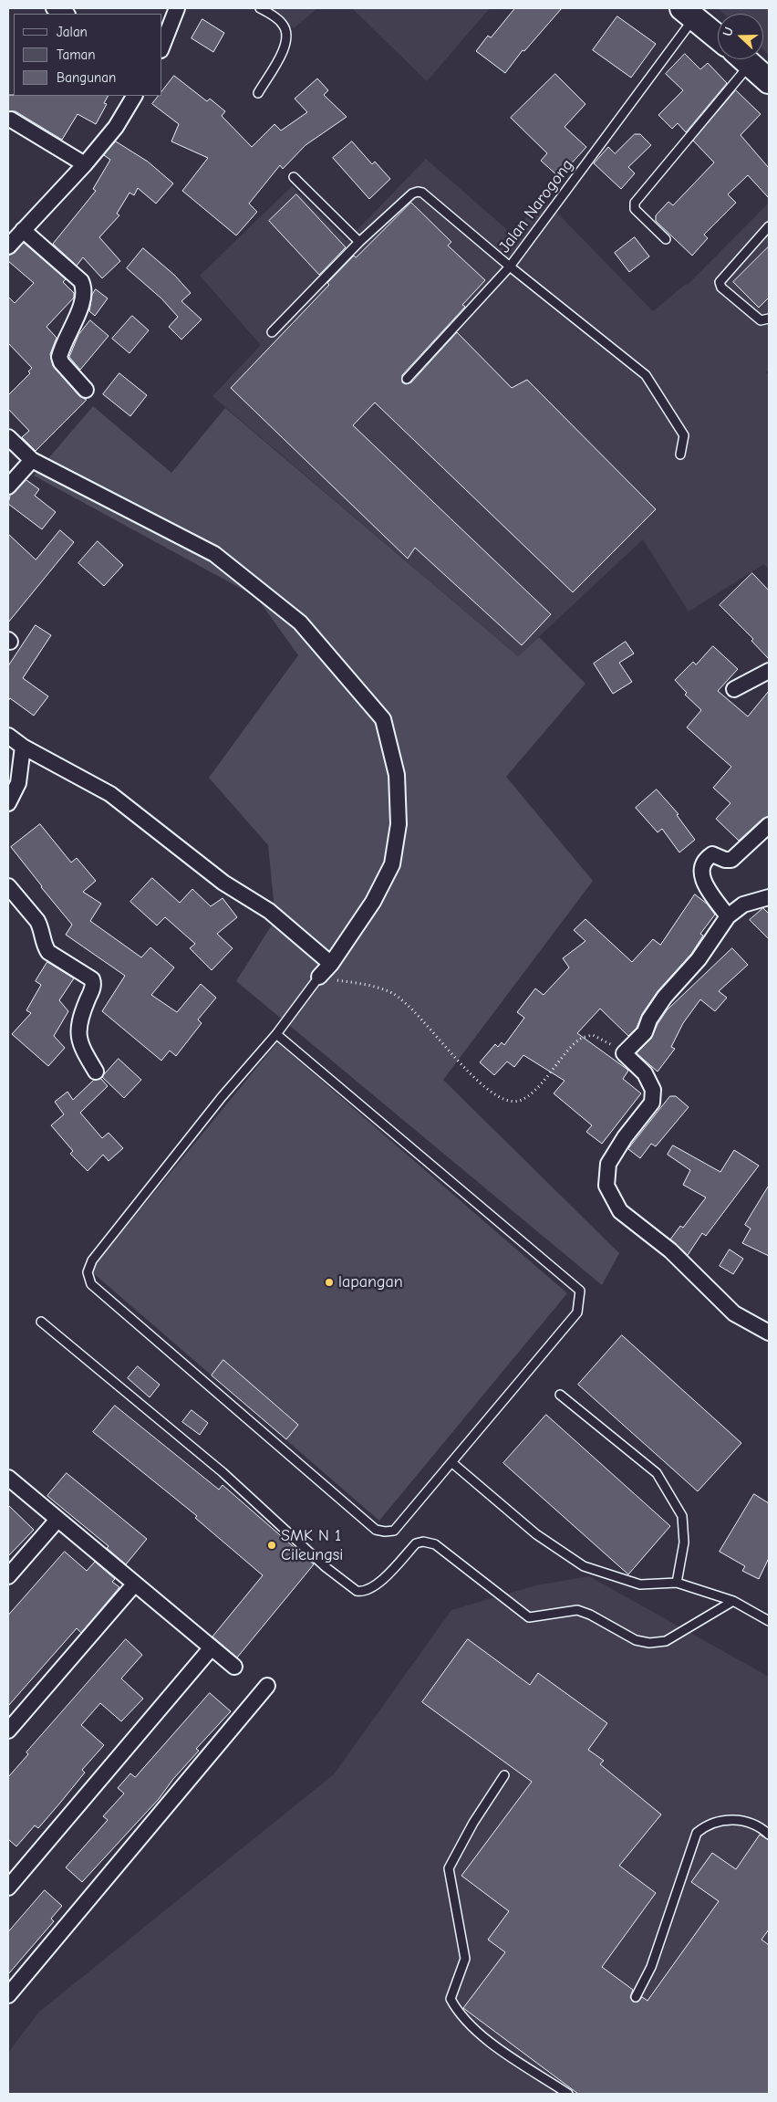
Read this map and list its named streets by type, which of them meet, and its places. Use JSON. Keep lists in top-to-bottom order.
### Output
{
  "streets": {
    "lane": ["Jalan Narogong"]
  },
  "places": ["lapangan", "SMK N 1 Cileungsi"],
  "legend": ["Jalan", "Taman", "Bangunan"],
  "north": "left"
}
